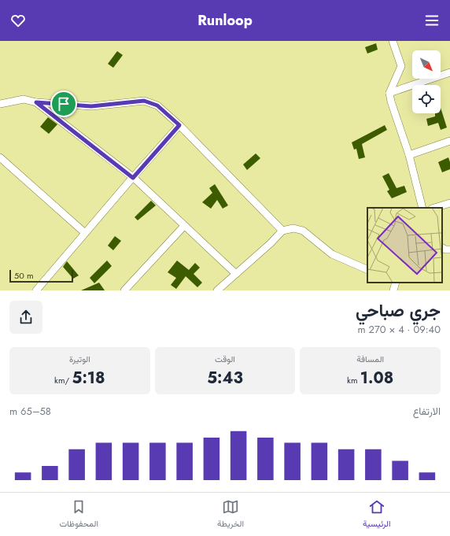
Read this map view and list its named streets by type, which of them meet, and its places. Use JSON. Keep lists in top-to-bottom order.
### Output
{
  "scale_bar": "50 m",
  "north": "bottom right",
  "page": {
    "header": "Runloop",
    "scale": "50 m",
    "heading": ["جري صباحي", "09:40 · 4 × 270 m"],
    "stats": [
      ["المسافة", "1.08 km"],
      ["الوقت", "5:43"],
      ["الوتيرة", "5:18 /km"]
    ],
    "chart": ["الارتفاع", "58–65 m"],
    "tabs": ["الرئيسية", "الخريطة", "المحفوظات"]
  }
}
